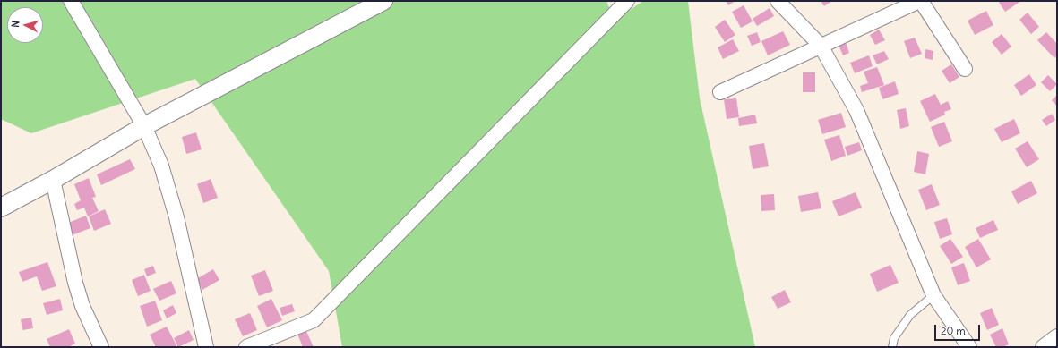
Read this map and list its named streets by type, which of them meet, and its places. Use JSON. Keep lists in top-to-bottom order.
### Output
{
  "scale_bar": "20 m",
  "north": "left"
}
